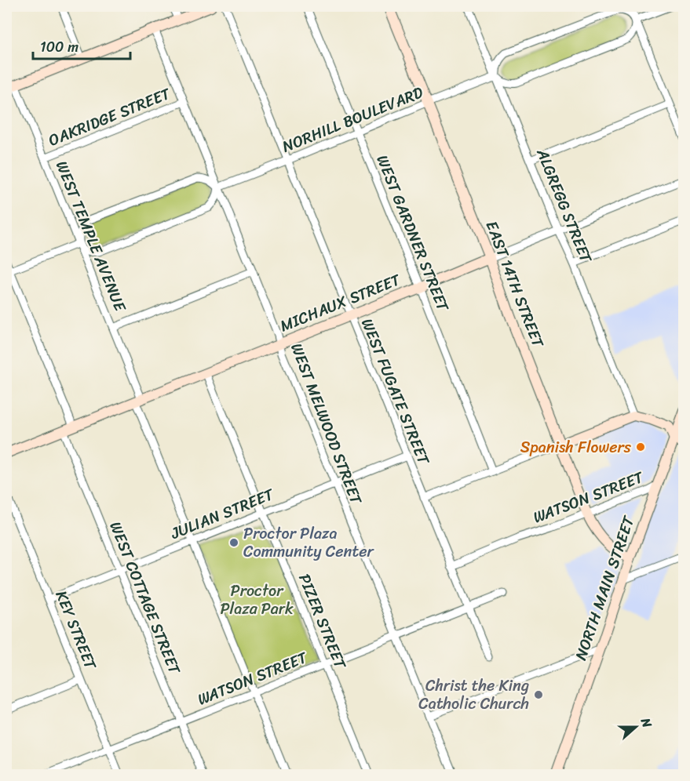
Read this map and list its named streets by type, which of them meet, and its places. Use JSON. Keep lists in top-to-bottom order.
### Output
{
  "streets": {
    "street": [
      "OAKRIDGE STREET",
      "NORHILL BOULEVARD",
      "ALGREGG STREET",
      "WEST GARDNER STREET",
      "WEST TEMPLE AVENUE",
      "EAST 14TH STREET",
      "MICHAUX STREET",
      "WEST FUGATE STREET",
      "WEST MELWOOD STREET",
      "WATSON STREET",
      "JULIAN STREET",
      "NORTH MAIN STREET",
      "WEST COTTAGE STREET",
      "PIZER STREET",
      "KEY STREET"
    ]
  },
  "crossings": [
    ["OAKRIDGE STREET", "WEST TEMPLE AVENUE"],
    ["OAKRIDGE STREET", "WEST MELWOOD STREET"],
    ["NORHILL BOULEVARD", "ALGREGG STREET"],
    ["NORHILL BOULEVARD", "WEST GARDNER STREET"],
    ["NORHILL BOULEVARD", "EAST 14TH STREET"],
    ["NORHILL BOULEVARD", "WEST FUGATE STREET"],
    ["NORHILL BOULEVARD", "WEST MELWOOD STREET"],
    ["ALGREGG STREET", "MICHAUX STREET"],
    ["WEST GARDNER STREET", "MICHAUX STREET"],
    ["WEST TEMPLE AVENUE", "MICHAUX STREET"],
    ["WEST TEMPLE AVENUE", "WATSON STREET"],
    ["WEST TEMPLE AVENUE", "JULIAN STREET"],
    ["EAST 14TH STREET", "MICHAUX STREET"],
    ["EAST 14TH STREET", "WATSON STREET"],
    ["EAST 14TH STREET", "NORTH MAIN STREET"],
    ["MICHAUX STREET", "WEST FUGATE STREET"],
    ["MICHAUX STREET", "WEST MELWOOD STREET"],
    ["MICHAUX STREET", "WEST COTTAGE STREET"],
    ["MICHAUX STREET", "PIZER STREET"],
    ["WEST FUGATE STREET", "WATSON STREET"],
    ["WEST FUGATE STREET", "JULIAN STREET"],
    ["WEST MELWOOD STREET", "WATSON STREET"],
    ["WEST MELWOOD STREET", "JULIAN STREET"],
    ["WATSON STREET", "NORTH MAIN STREET"],
    ["WATSON STREET", "WEST COTTAGE STREET"],
    ["WATSON STREET", "PIZER STREET"],
    ["WATSON STREET", "KEY STREET"],
    ["JULIAN STREET", "WEST COTTAGE STREET"],
    ["JULIAN STREET", "PIZER STREET"],
    ["JULIAN STREET", "KEY STREET"]
  ],
  "parks": ["Proctor Plaza Park"],
  "places": ["Spanish Flowers", "Proctor Plaza Community Center", "Christ the King Catholic Church"],
  "scale_bar": "100 m",
  "north": "right"
}
